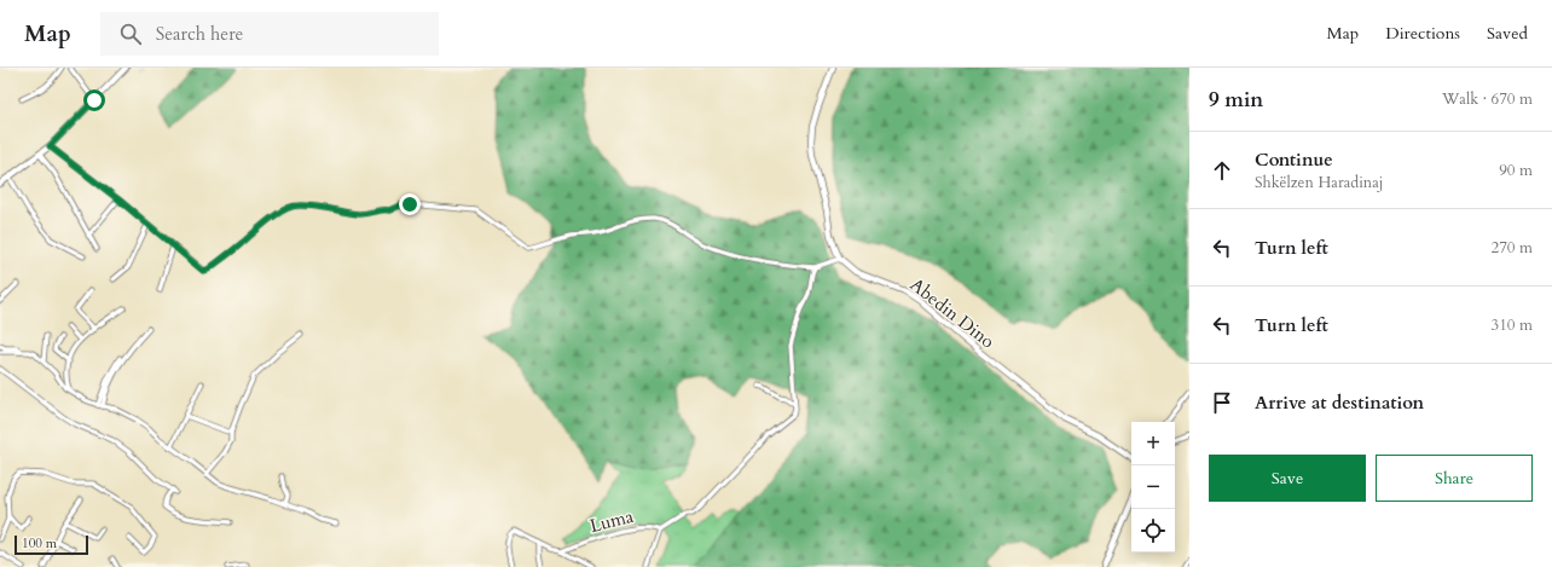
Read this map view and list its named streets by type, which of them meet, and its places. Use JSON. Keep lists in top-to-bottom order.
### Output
{
  "streets": {
    "street": ["Abedin Dino", "Luma"]
  },
  "scale_bar": "100 m",
  "page": {
    "header": "Map",
    "search": "Search here",
    "nav": ["Map", "Directions", "Saved"],
    "heading": ["9 min", "Walk · 670 m"],
    "list": [
      ["Continue", "Shkëlzen Haradinaj", "90 m"],
      ["Turn left", "270 m"],
      ["Turn left", "310 m"],
      "Arrive at destination"
    ],
    "map_buttons": ["+", "−"],
    "buttons": ["Save", "Share"],
    "scale": "100 m"
  }
}
